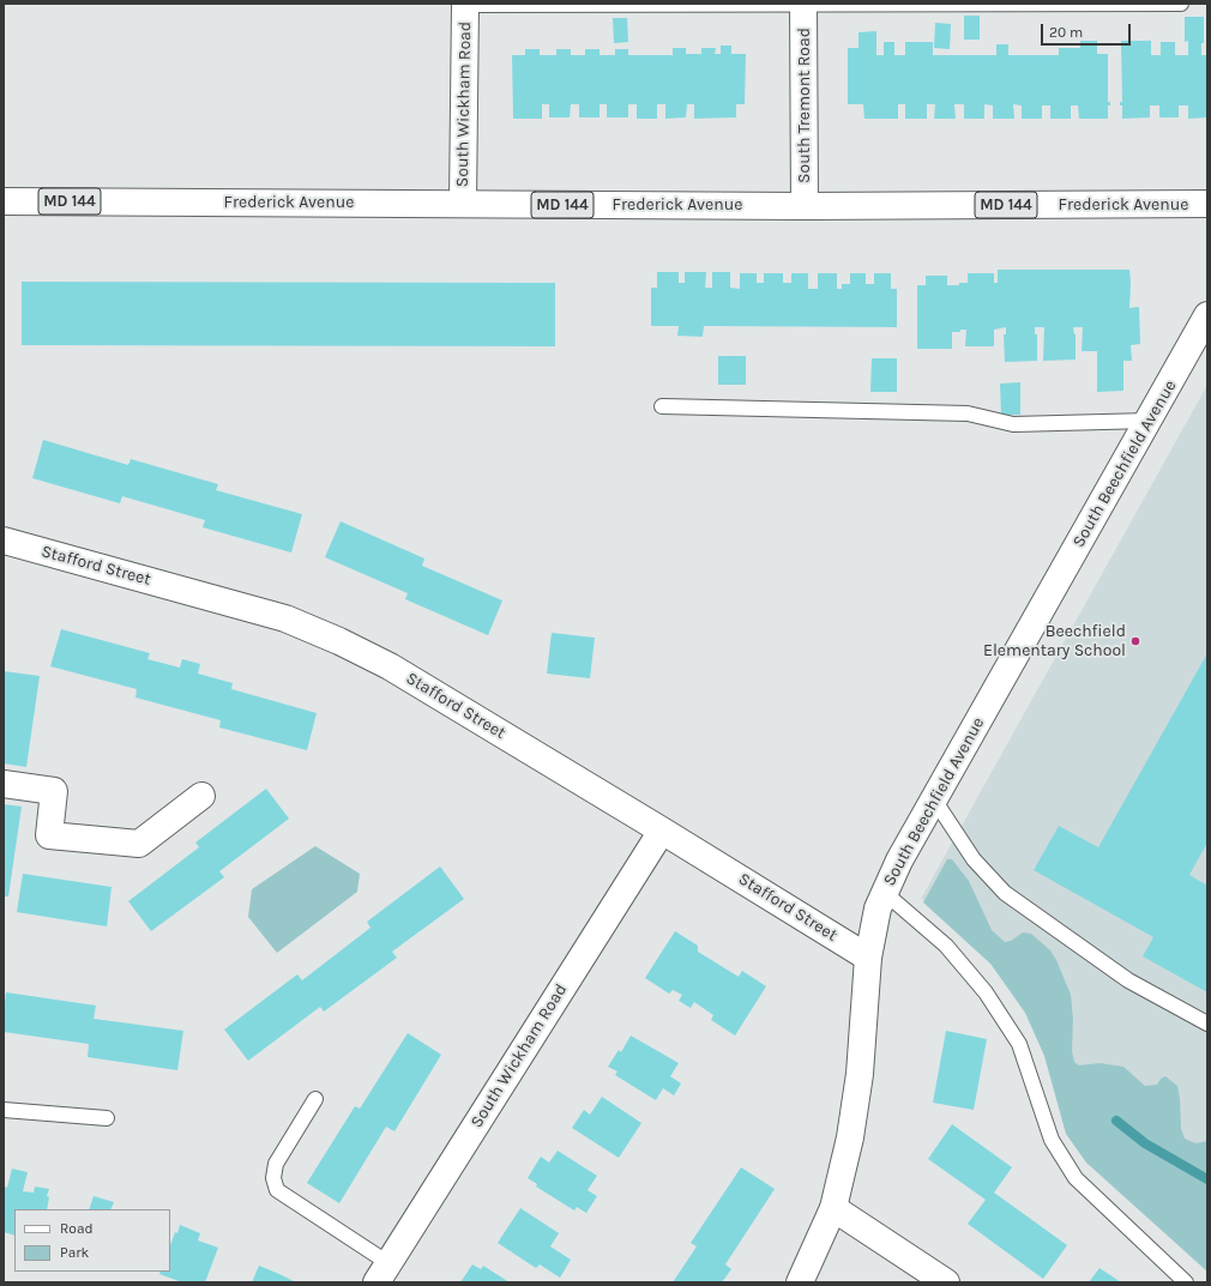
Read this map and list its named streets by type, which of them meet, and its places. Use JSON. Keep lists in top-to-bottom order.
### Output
{
  "streets": {
    "street": [
      "South Wickham Road",
      "South Tremont Road",
      "MD 144",
      "Frederick Avenue",
      "South Beechfield Avenue",
      "Stafford Street"
    ]
  },
  "crossings": [
    ["South Wickham Road", "Frederick Avenue"],
    ["South Wickham Road", "Stafford Street"],
    ["South Tremont Road", "Frederick Avenue"],
    ["South Beechfield Avenue", "Stafford Street"]
  ],
  "places": ["Beechfield Elementary School"],
  "legend": ["Road", "Park"],
  "scale_bar": "20 m"
}
